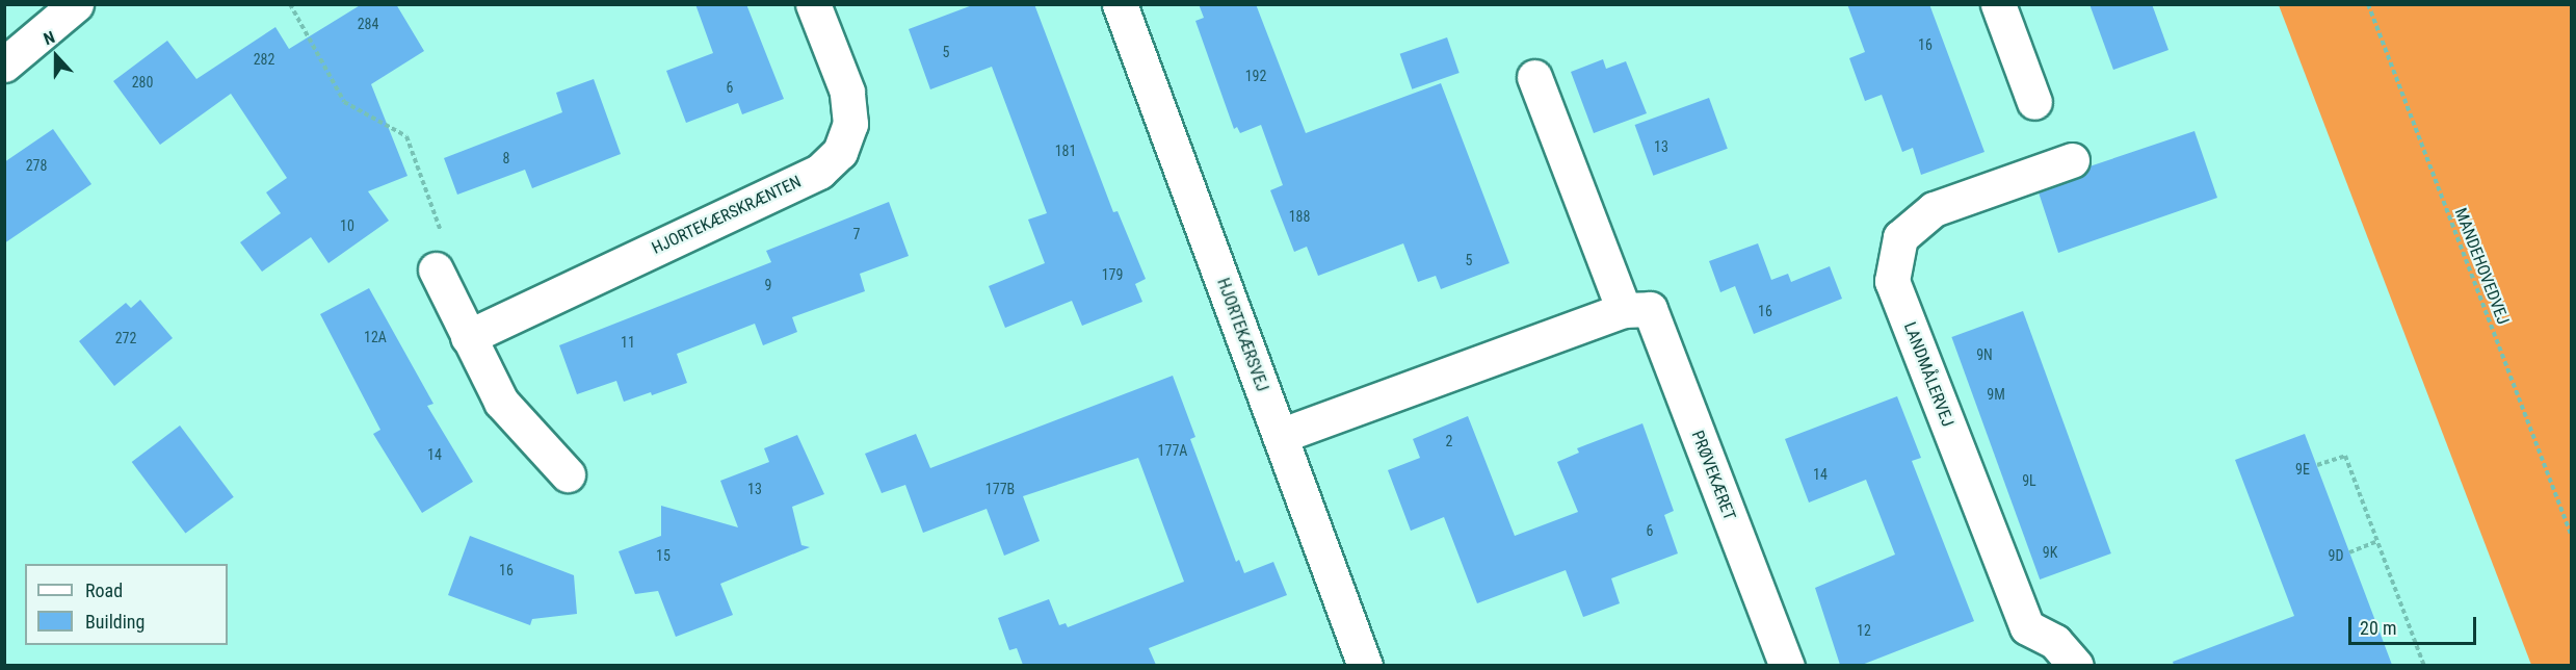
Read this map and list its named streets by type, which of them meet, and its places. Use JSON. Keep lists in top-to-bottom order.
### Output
{
  "streets": {
    "street": [
      "HJORTEKÆRSKRÆNTEN",
      "HJORTEKÆRSVEJ",
      "LANDMÅLERVEJ",
      "PRØVEKÆRET"
    ],
    "path": ["MANDEHOVEDVEJ"]
  },
  "crossings": [
    ["HJORTEKÆRSVEJ", "PRØVEKÆRET"]
  ],
  "house_numbers": [
    "284",
    "16",
    "5",
    "282",
    "192",
    "280",
    "6",
    "13",
    "181",
    "8",
    "278",
    "188",
    "10",
    "7",
    "5",
    "179",
    "9",
    "16",
    "12A",
    "272",
    "11",
    "9N",
    "9M",
    "2",
    "177A",
    "14",
    "9E",
    "14",
    "9L",
    "13",
    "177B",
    "6",
    "9K",
    "15",
    "9D",
    "16",
    "12"
  ],
  "legend": ["Road", "Building"],
  "scale_bar": "20 m",
  "north": "top"
}
